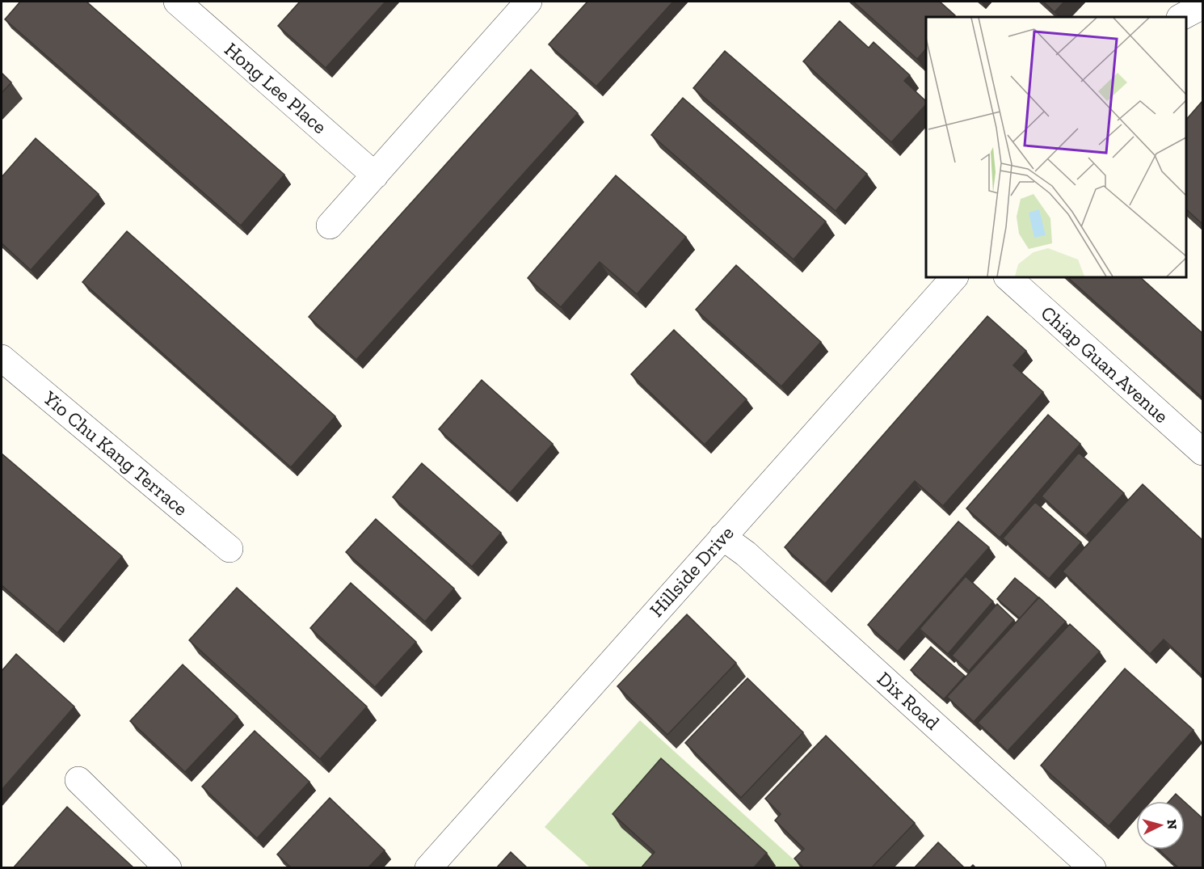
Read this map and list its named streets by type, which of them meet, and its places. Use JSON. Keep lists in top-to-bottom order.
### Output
{
  "streets": {
    "street": [
      "Hong Lee Place",
      "Chiap Guan Avenue",
      "Yio Chu Kang Terrace",
      "Hillside Drive",
      "Dix Road"
    ]
  },
  "crossings": [
    ["Hillside Drive", "Dix Road"]
  ],
  "north": "right"
}
